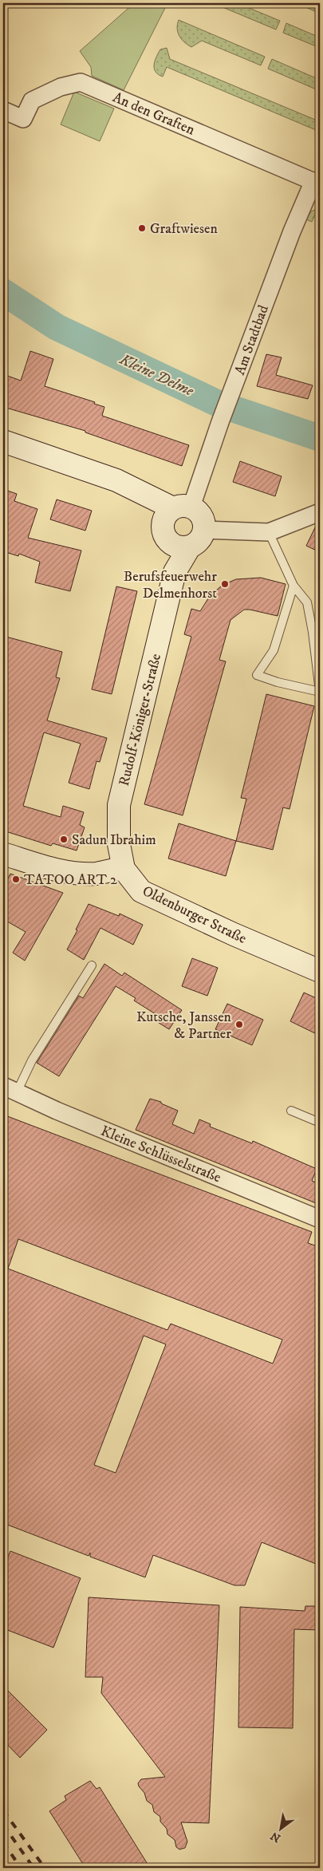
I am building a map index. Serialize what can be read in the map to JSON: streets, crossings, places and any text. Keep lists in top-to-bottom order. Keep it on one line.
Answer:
{"streets":{"main road":["Rudolf-Königer-Straße","Oldenburger Straße"],"street":["An den Graften","Am Stadtbad","Kleine Schlüsselstraße"]},"crossings":[["An den Graften","Am Stadtbad"],["Am Stadtbad","Rudolf-Königer-Straße"],["Rudolf-Königer-Straße","Oldenburger Straße"]],"water":["Kleine Delme"],"places":["Graftwiesen","Berufsfeuerwehr Delmenhorst","Sadun Ibrahim","TATOO ART 2","Kutsche, Janssen & Partner"],"north":"bottom left"}
